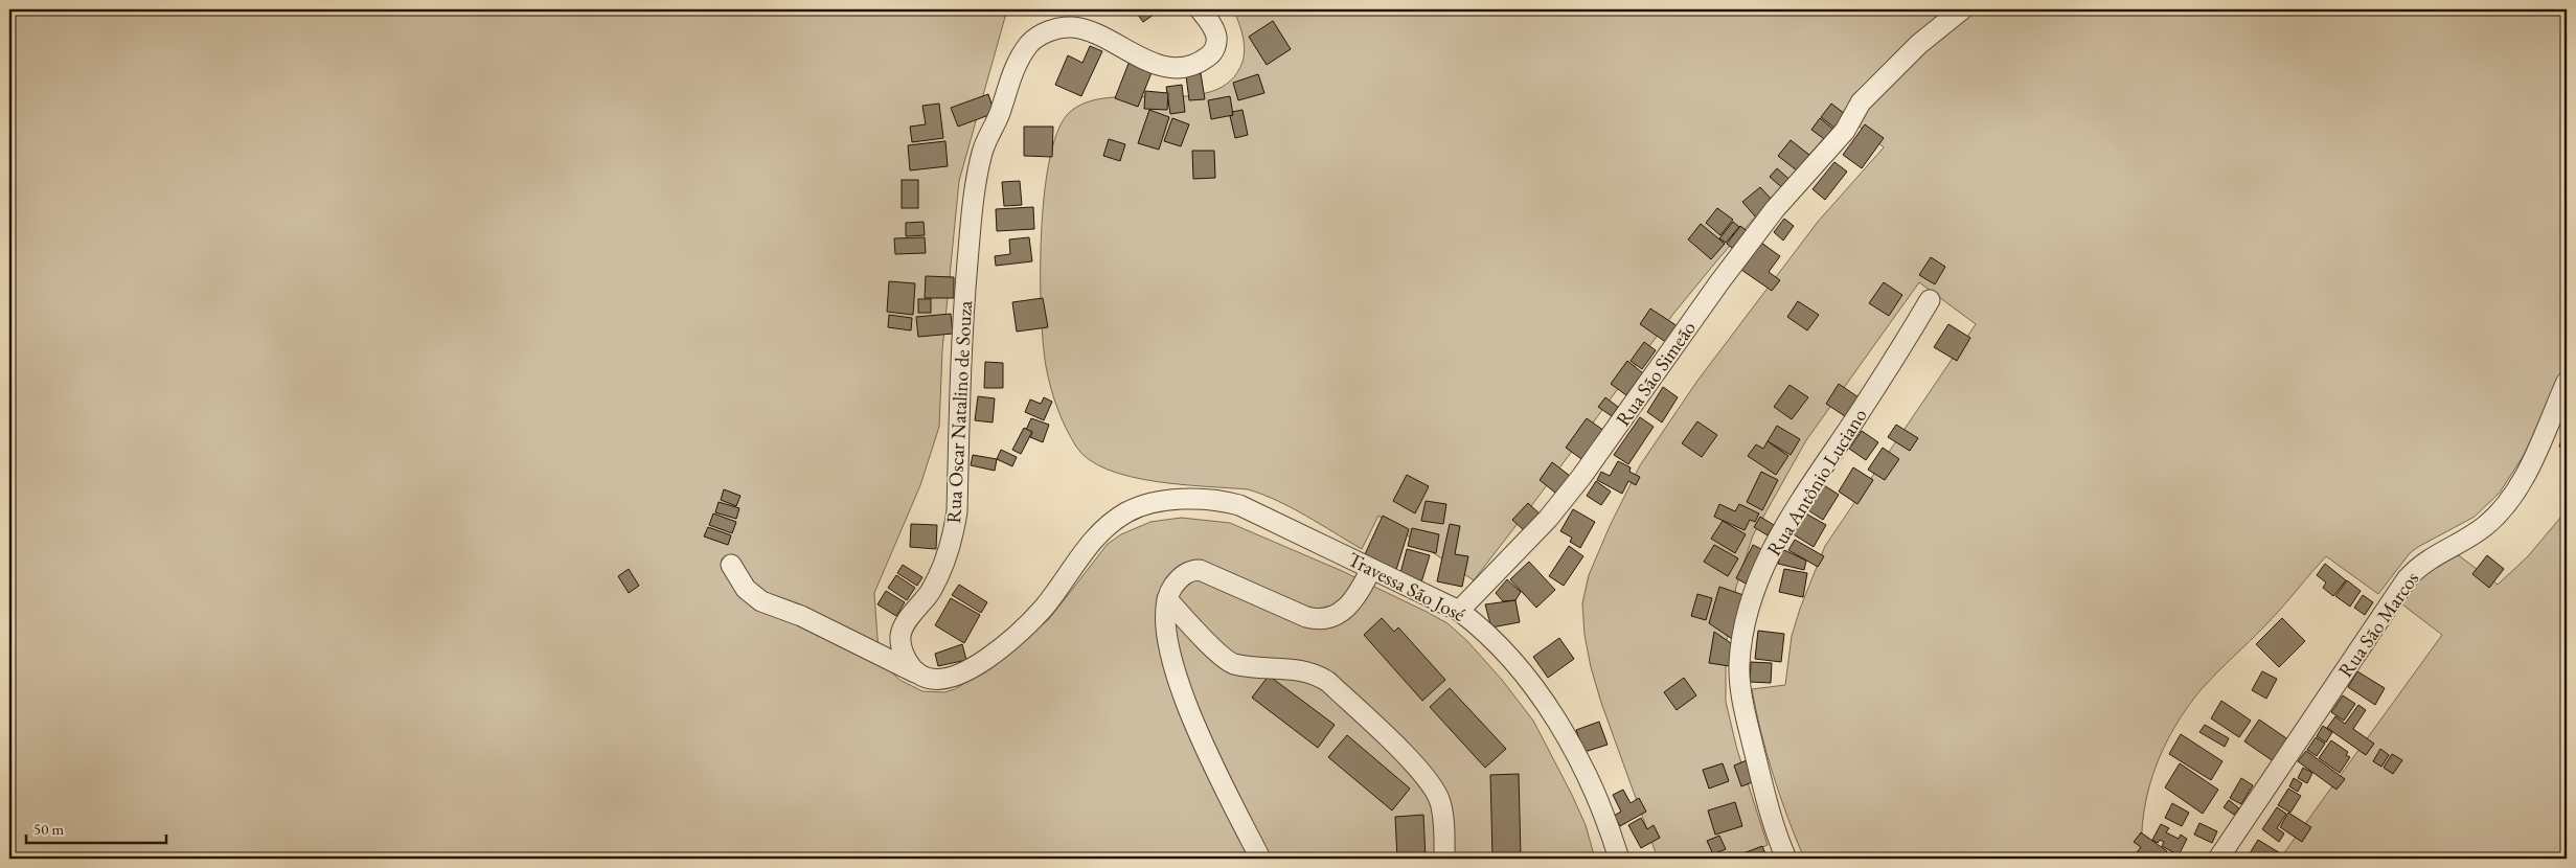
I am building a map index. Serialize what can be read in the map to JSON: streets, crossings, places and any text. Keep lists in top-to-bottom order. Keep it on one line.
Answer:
{"streets":{"street":["Rua São Simeão","Rua Oscar Natalino de Souza","Rua Antônio Luciano","Travessa São José","Rua São Marcos"]},"crossings":[["Rua São Simeão","Travessa São José"],["Rua Oscar Natalino de Souza","Travessa São José"]],"scale_bar":"50 m"}
